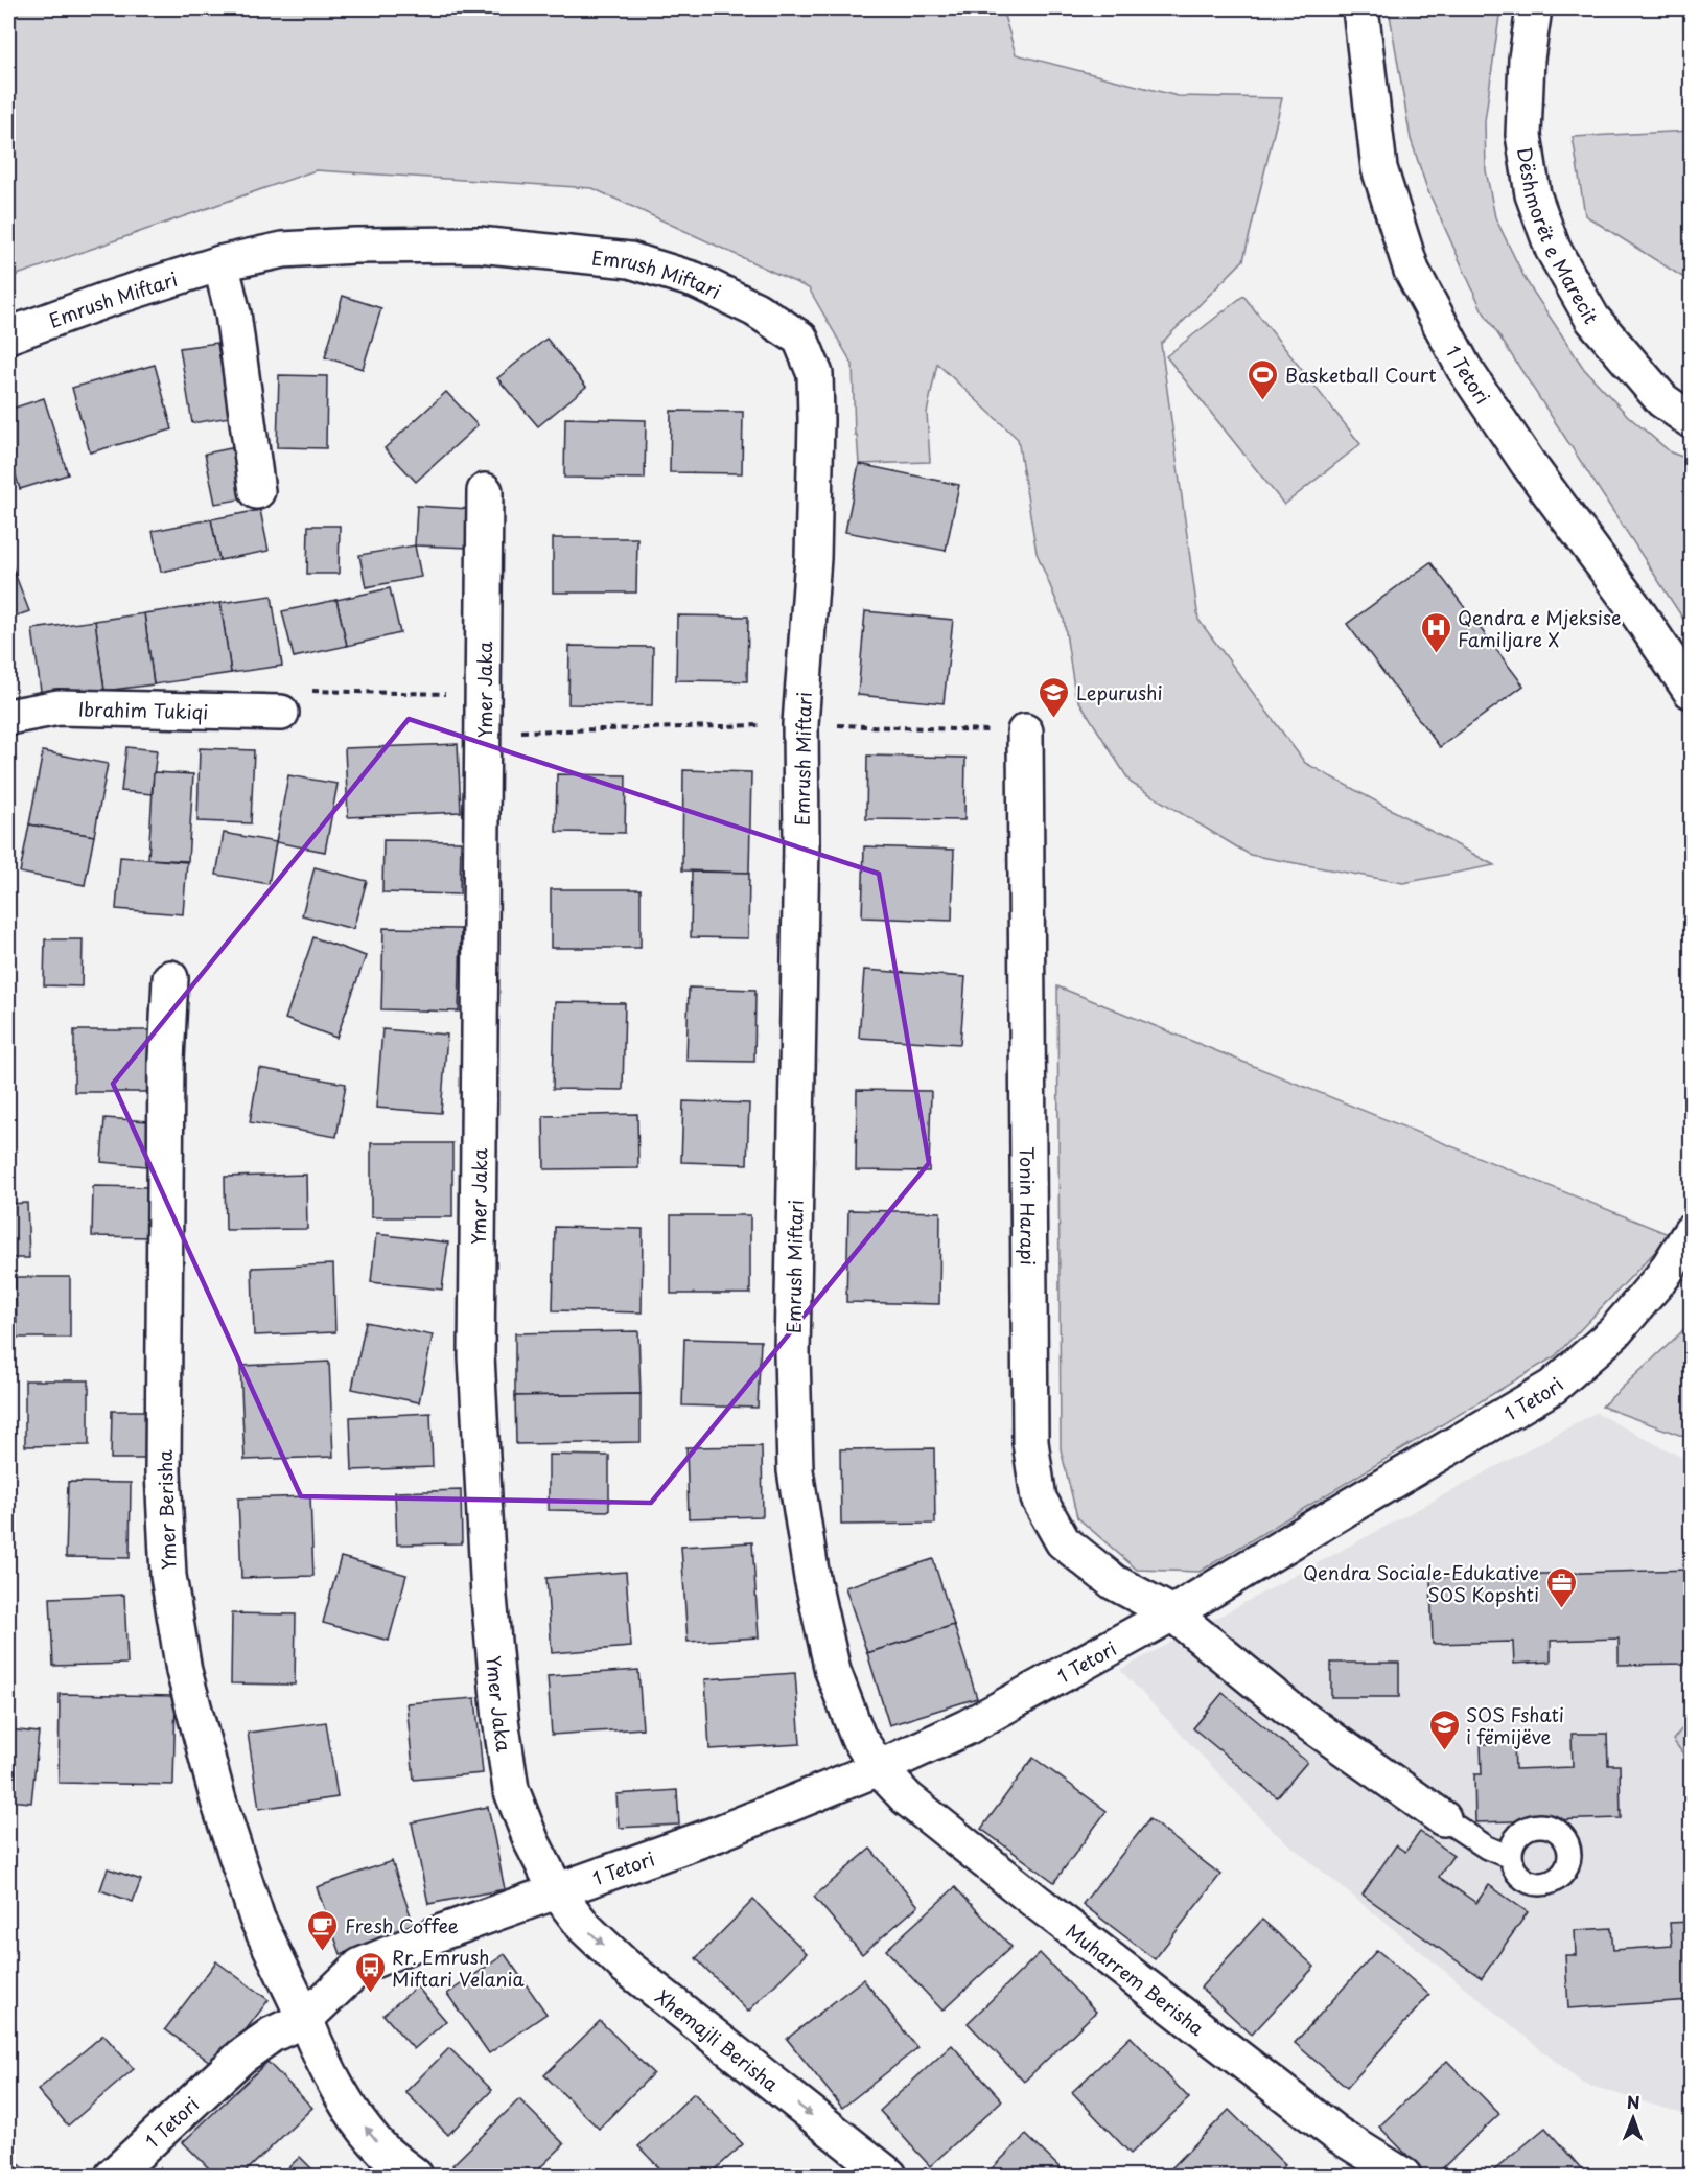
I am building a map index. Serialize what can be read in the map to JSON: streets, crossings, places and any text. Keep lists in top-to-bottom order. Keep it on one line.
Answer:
{"streets":{"street":["Dëshmorët e Marecit","Emrush Miftari","1 Tetori","Ymer Jaka","Ibrahim Tukiqi","Tonin Harapi","Ymer Berisha","Muharrem Berisha","Xhemajli Berisha"]},"crossings":[["Emrush Miftari","1 Tetori"],["Emrush Miftari","Muharrem Berisha"],["1 Tetori","Ymer Jaka"],["1 Tetori","Tonin Harapi"],["1 Tetori","Ymer Berisha"],["1 Tetori","Muharrem Berisha"],["1 Tetori","Xhemajli Berisha"],["Ymer Jaka","Xhemajli Berisha"]],"one_way":["Xhemajli Berisha"],"places":{"sports":["Basketball Court"],"hospital":["Qendra e Mjeksise Familjare X"],"school or university":["Lepurushi","SOS Fshati i fëmijëve"],"office":["Qendra Sociale-Edukative SOS Kopshti"],"cafe":["Fresh Coffee"],"bus stop":["Rr. Emrush Miftari Velania"]},"north":"top"}
